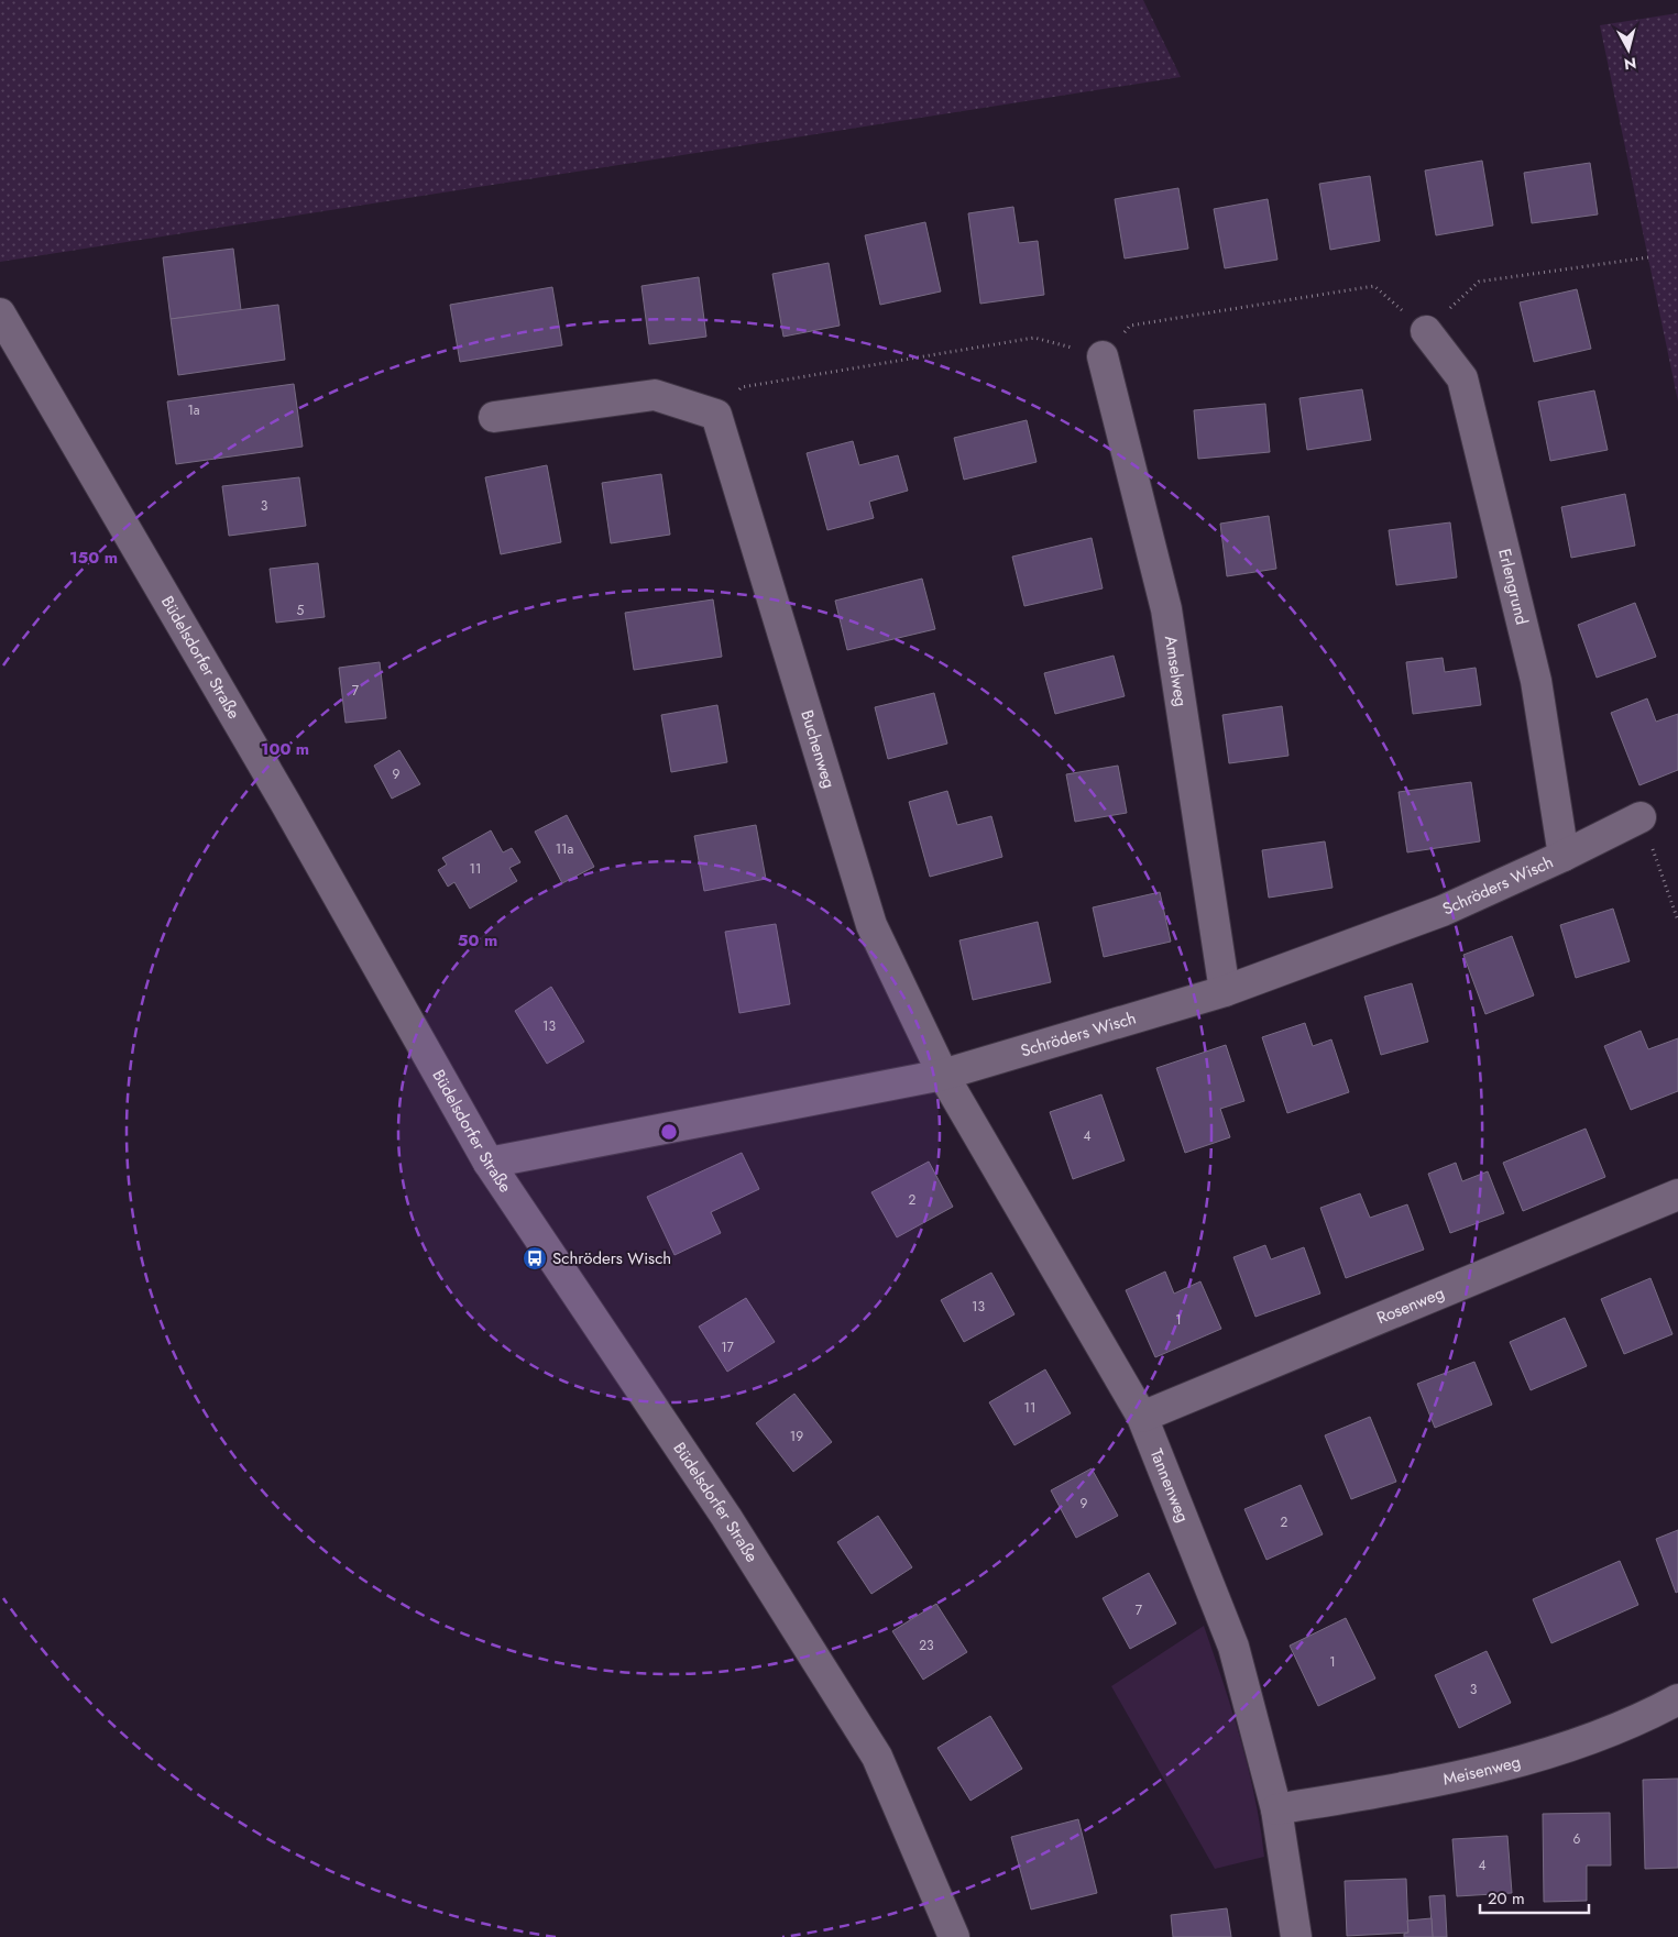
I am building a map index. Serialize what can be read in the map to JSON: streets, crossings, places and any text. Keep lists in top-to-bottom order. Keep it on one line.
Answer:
{"streets":{"street":["Erlengrund","Büdelsdorfer Straße","Amselweg","Buchenweg","Schröders Wisch","Rosenweg","Tannenweg","Meisenweg"]},"crossings":[["Erlengrund","Schröders Wisch"],["Büdelsdorfer Straße","Schröders Wisch"],["Amselweg","Schröders Wisch"],["Buchenweg","Schröders Wisch"],["Buchenweg","Tannenweg"],["Schröders Wisch","Tannenweg"],["Rosenweg","Tannenweg"],["Tannenweg","Meisenweg"]],"places":{"bus stop":["Schröders Wisch"]},"house_numbers":["1a","3","5","7","9","11a","11","13","4","2","13","1","17","11","19","9","2","7","23","1","3","6","4"],"scale_bar":"20 m","north":"bottom","rings":["150 m","100 m","50 m"]}
